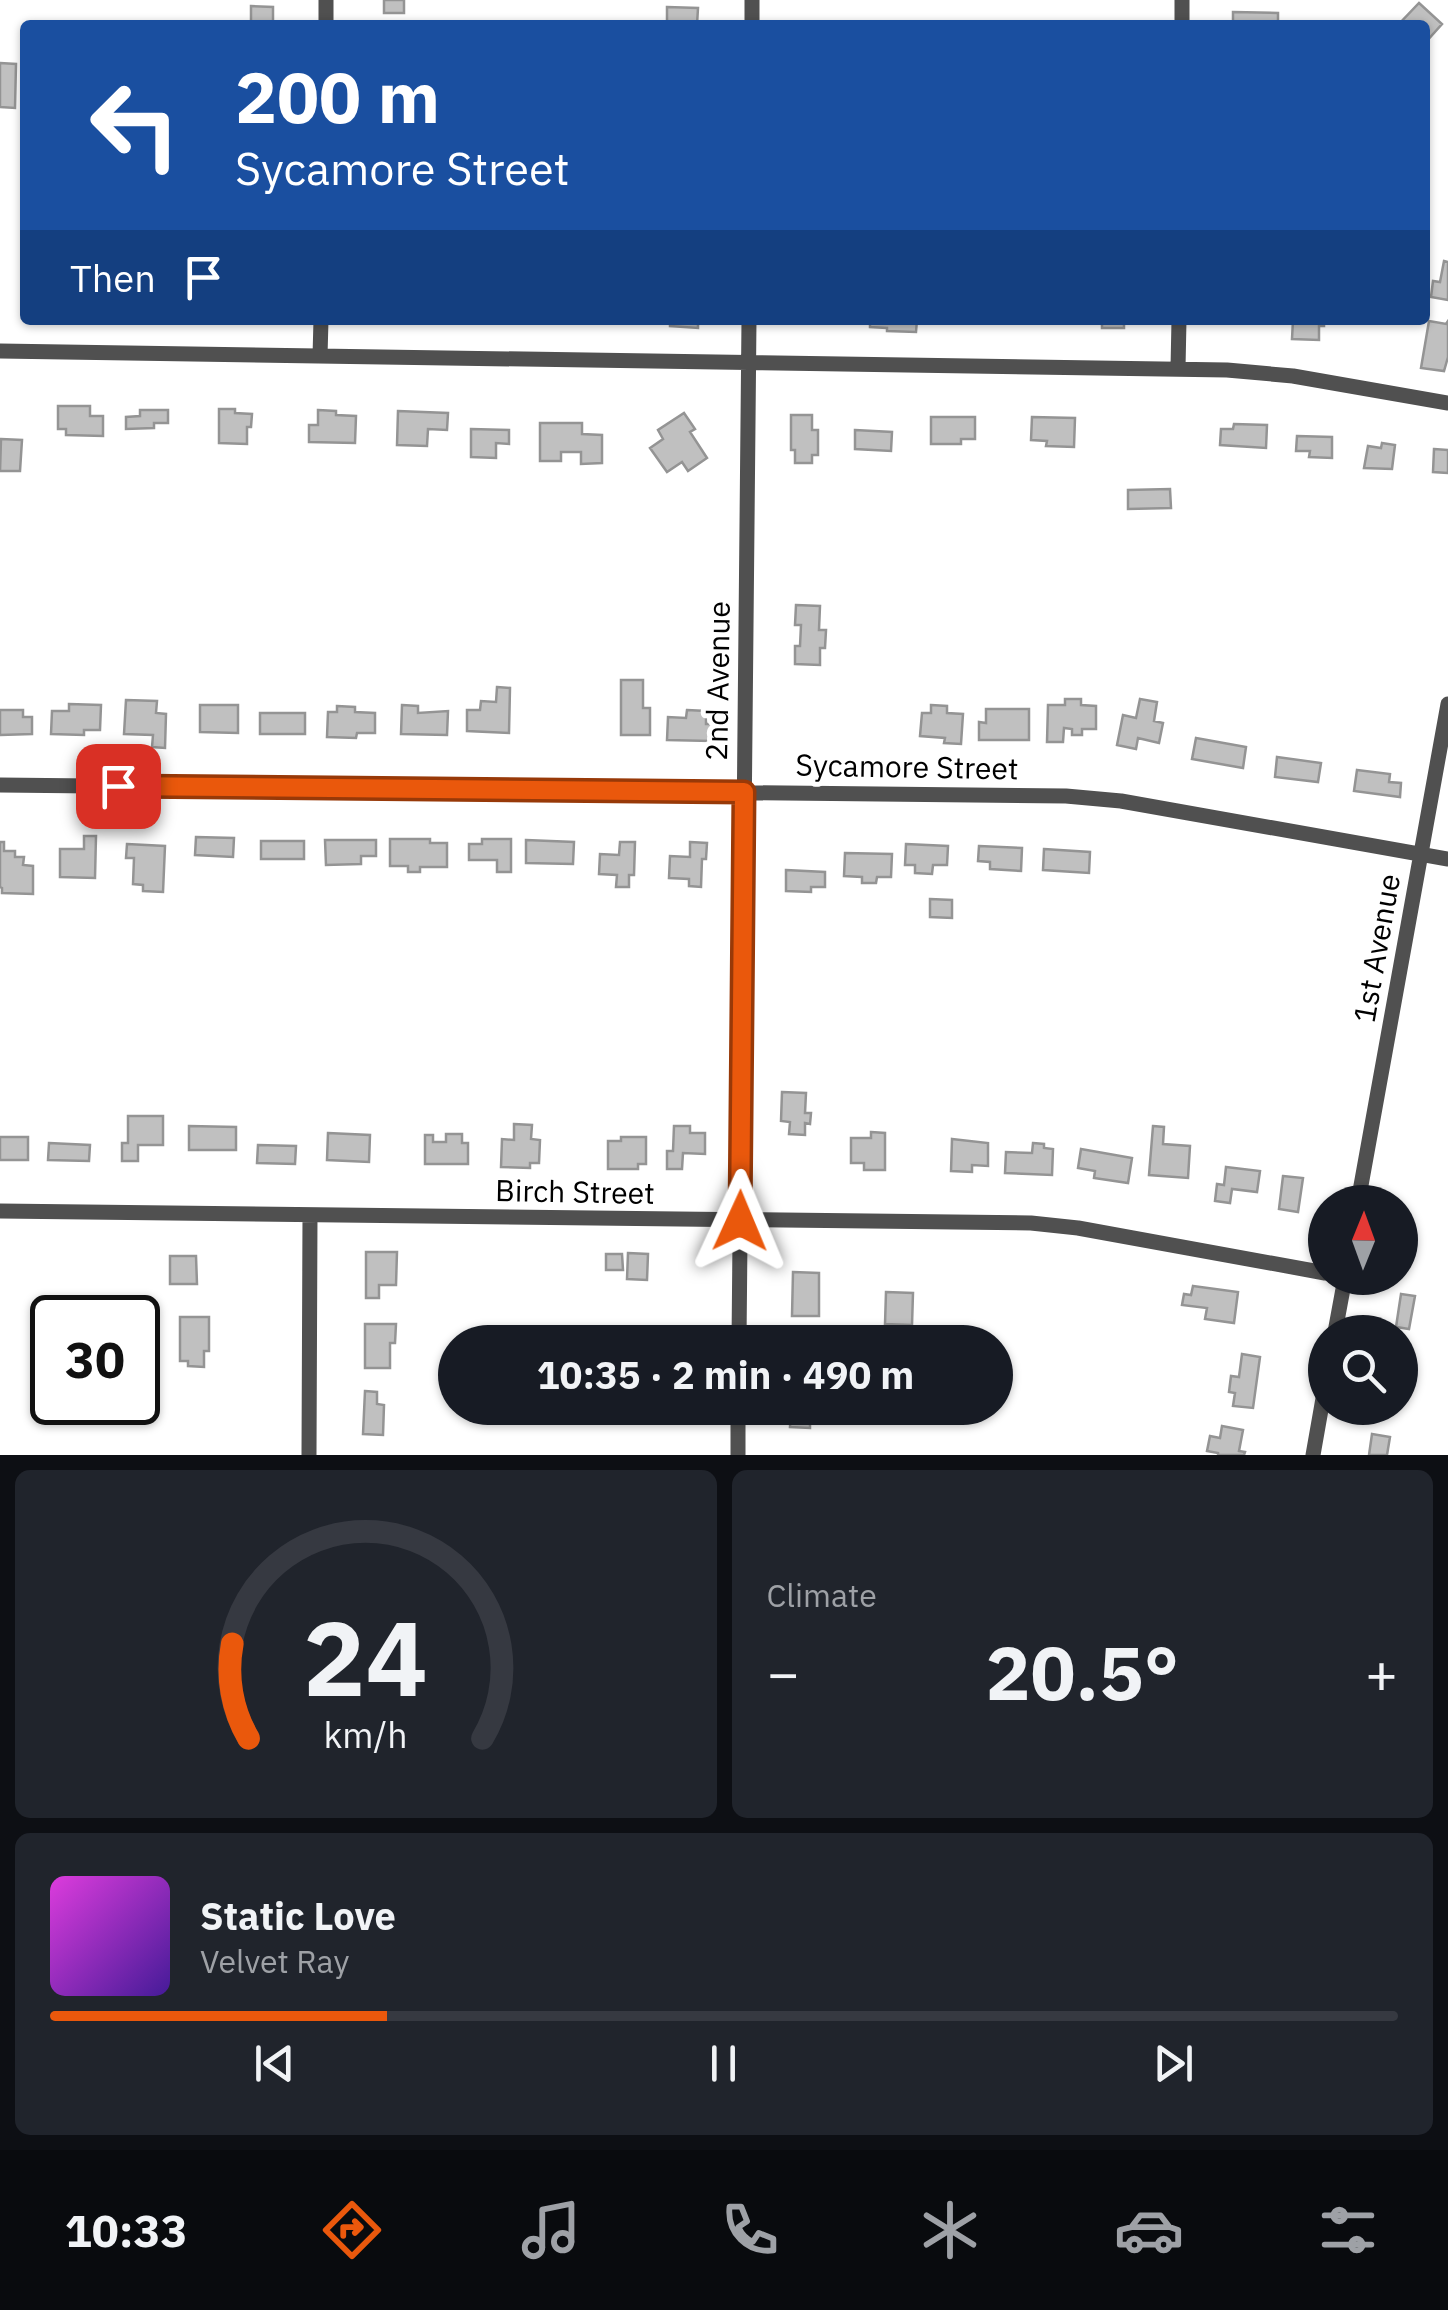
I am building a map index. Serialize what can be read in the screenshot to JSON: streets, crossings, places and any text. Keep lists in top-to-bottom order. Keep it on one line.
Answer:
{"streets":{"street":["2nd Avenue","Sycamore Street","1st Avenue","Birch Street"]},"crossings":[["2nd Avenue","Sycamore Street"],["2nd Avenue","Birch Street"],["Sycamore Street","1st Avenue"]],"north":"top","page":{"turn":["200 m","Sycamore Street"],"then":"Then","limit":"30","trip":"10:35 · 2 min · 490 m","tile":"Climate","heat":["−","20.5°","+"],"song":["Static Love","Velvet Ray"],"tabs":"10:33","gauge":["24","km/h"]}}
